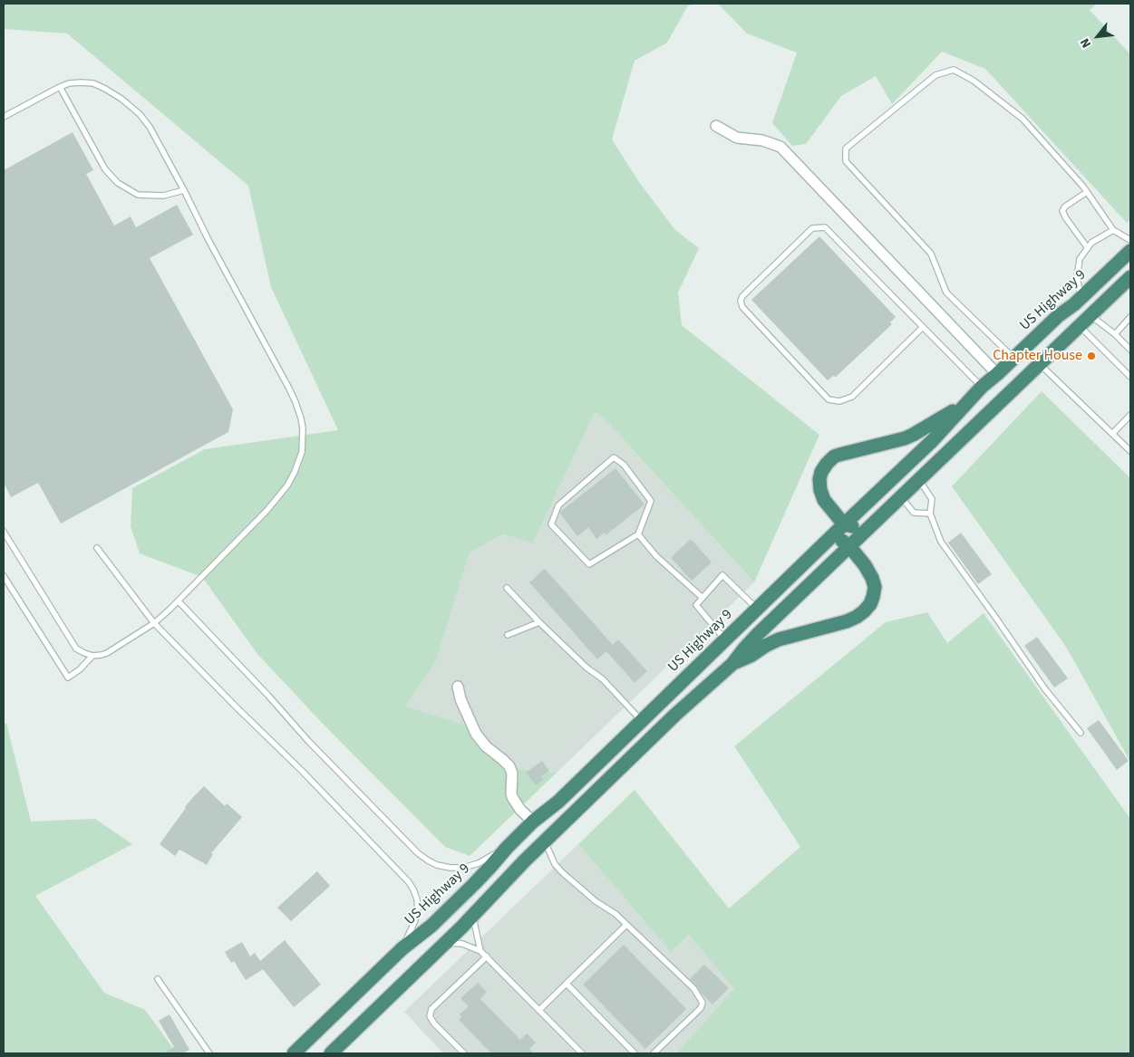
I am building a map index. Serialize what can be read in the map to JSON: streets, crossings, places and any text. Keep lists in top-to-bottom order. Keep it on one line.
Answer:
{"streets":{"highway":["US Highway 9"]},"places":["Chapter House"],"north":"bottom left"}
